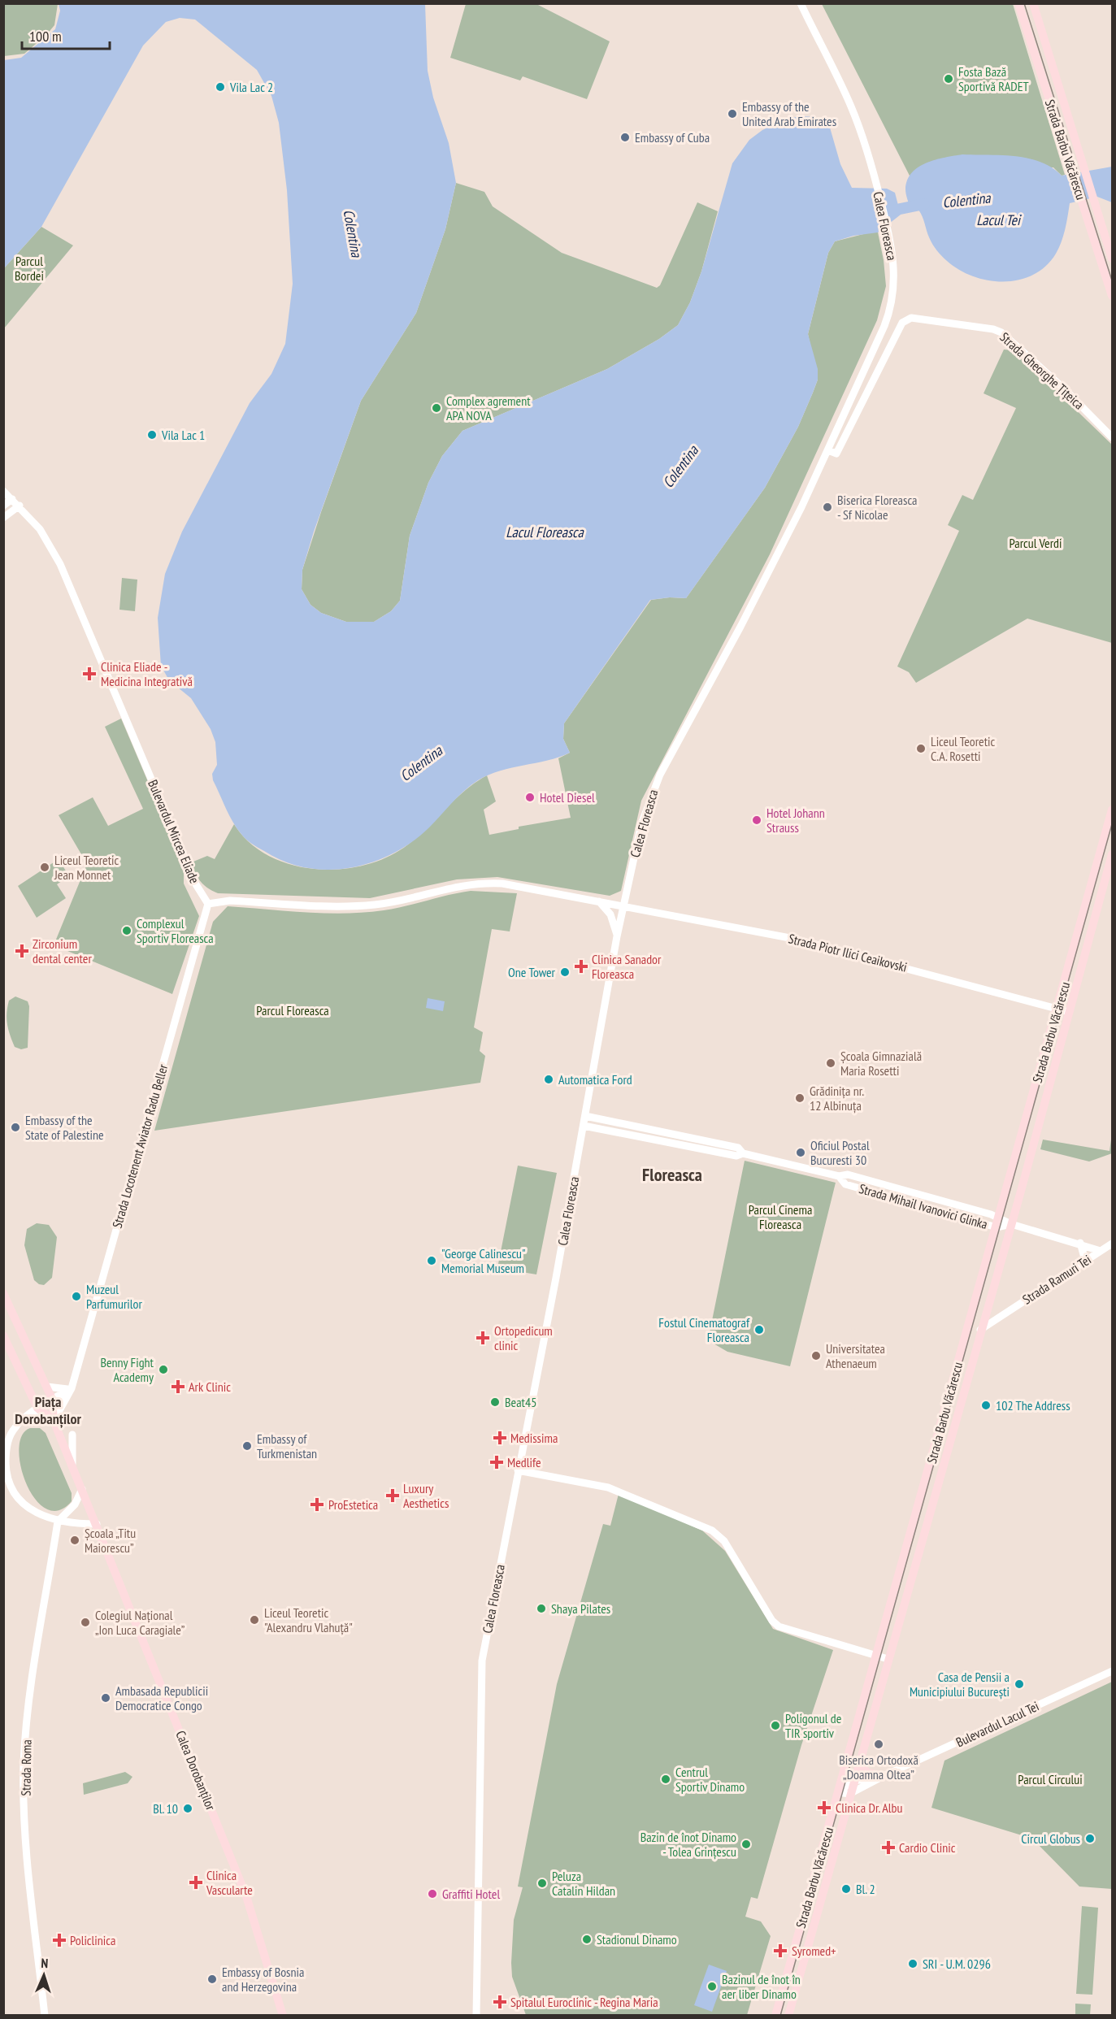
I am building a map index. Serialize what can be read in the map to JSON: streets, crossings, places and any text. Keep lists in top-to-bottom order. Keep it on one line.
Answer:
{"streets":{"main road":["Strada Barbu Văcărescu","Calea Dorobanților"],"street":["Calea Floreasca","Strada Gheorghe Țițeica","Bulevardul Mircea Eliade","Strada Piotr Ilici Ceaikovski","Strada Locotenent Aviator Radu Beller","Strada Mihail Ivanovici Glinka","Strada Ramuri Tei","Bulevardul Lacul Tei","Strada Roma"]},"crossings":[["Strada Barbu Văcărescu","Strada Piotr Ilici Ceaikovski"],["Strada Barbu Văcărescu","Strada Mihail Ivanovici Glinka"],["Strada Barbu Văcărescu","Strada Ramuri Tei"],["Strada Barbu Văcărescu","Bulevardul Lacul Tei"],["Calea Floreasca","Strada Gheorghe Țițeica"],["Calea Floreasca","Strada Piotr Ilici Ceaikovski"],["Calea Floreasca","Strada Mihail Ivanovici Glinka"],["Bulevardul Mircea Eliade","Strada Locotenent Aviator Radu Beller"],["Strada Locotenent Aviator Radu Beller","Strada Roma"],["Strada Locotenent Aviator Radu Beller","Calea Dorobanților"],["Strada Mihail Ivanovici Glinka","Strada Ramuri Tei"],["Strada Roma","Calea Dorobanților"]],"districts":["Floreasca","Piața Dorobanților"],"water":["Colentina","Lacul Tei","Lacul Floreasca"],"parks":["Parcul Bordei","Parcul Verdi","Parcul Floreasca","Parcul Cinema Floreasca","Parcul Circului"],"places":{"other":["Fosta Bază Sportivă RADET","Vila Lac 2","Embassy of the United Arab Emirates","Embassy of Cuba","Complex agrement APA NOVA","Vila Lac 1","Biserica Floreasca - Sf Nicolae","Liceul Teoretic C.A. Rosetti","Hotel Diesel","Hotel Johann Strauss","Liceul Teoretic Jean Monnet","Complexul Sportiv Floreasca","One Tower","Școala Gimnazială Maria Rosetti","Automatica Ford","Grădinița nr. 12 Albinuța","Embassy of the State of Palestine","Oficiul Postal Bucuresti 30","\"George Calinescu\" Memorial Museum","Muzeul Parfumurilor","Fostul Cinematograf Floreasca","Universitatea Athenaeum","Benny Fight Academy","Beat45","102 The Address","Embassy of Turkmenistan","Școala „Titu Maiorescu”","Shaya Pilates","Liceul Teoretic \"Alexandru Vlahuță\"","Colegiul Național „Ion Luca Caragiale”","Casa de Pensii a Municipiului București","Ambasada Republicii Democratice Congo","Poligonul de TIR sportiv","Biserica Ortodoxă „Doamna Oltea”","Centrul Sportiv Dinamo","Bl. 10","Circul Globus","Bazin de înot Dinamo - Tolea Grințescu","Peluza Catalin Hildan","Bl. 2","Graffiti Hotel","Stadionul Dinamo","SRI - U.M. 0296","Embassy of Bosnia and Herzegovina","Bazinul de înot în aer liber Dinamo"],"health":["Clinica Eliade - Medicina Integrativă","Zirconium dental center","Clinica Sanador Floreasca","Ortopedicum clinic","Ark Clinic","Medissima","Medlife","Luxury Aesthetics","ProEstetica","Clinica Dr. Albu","Cardio Clinic","Clinica Vascularte","Policlinica","Syromed+","Spitalul Euroclinic - Regina Maria"]},"scale_bar":"100 m","north":"top"}
